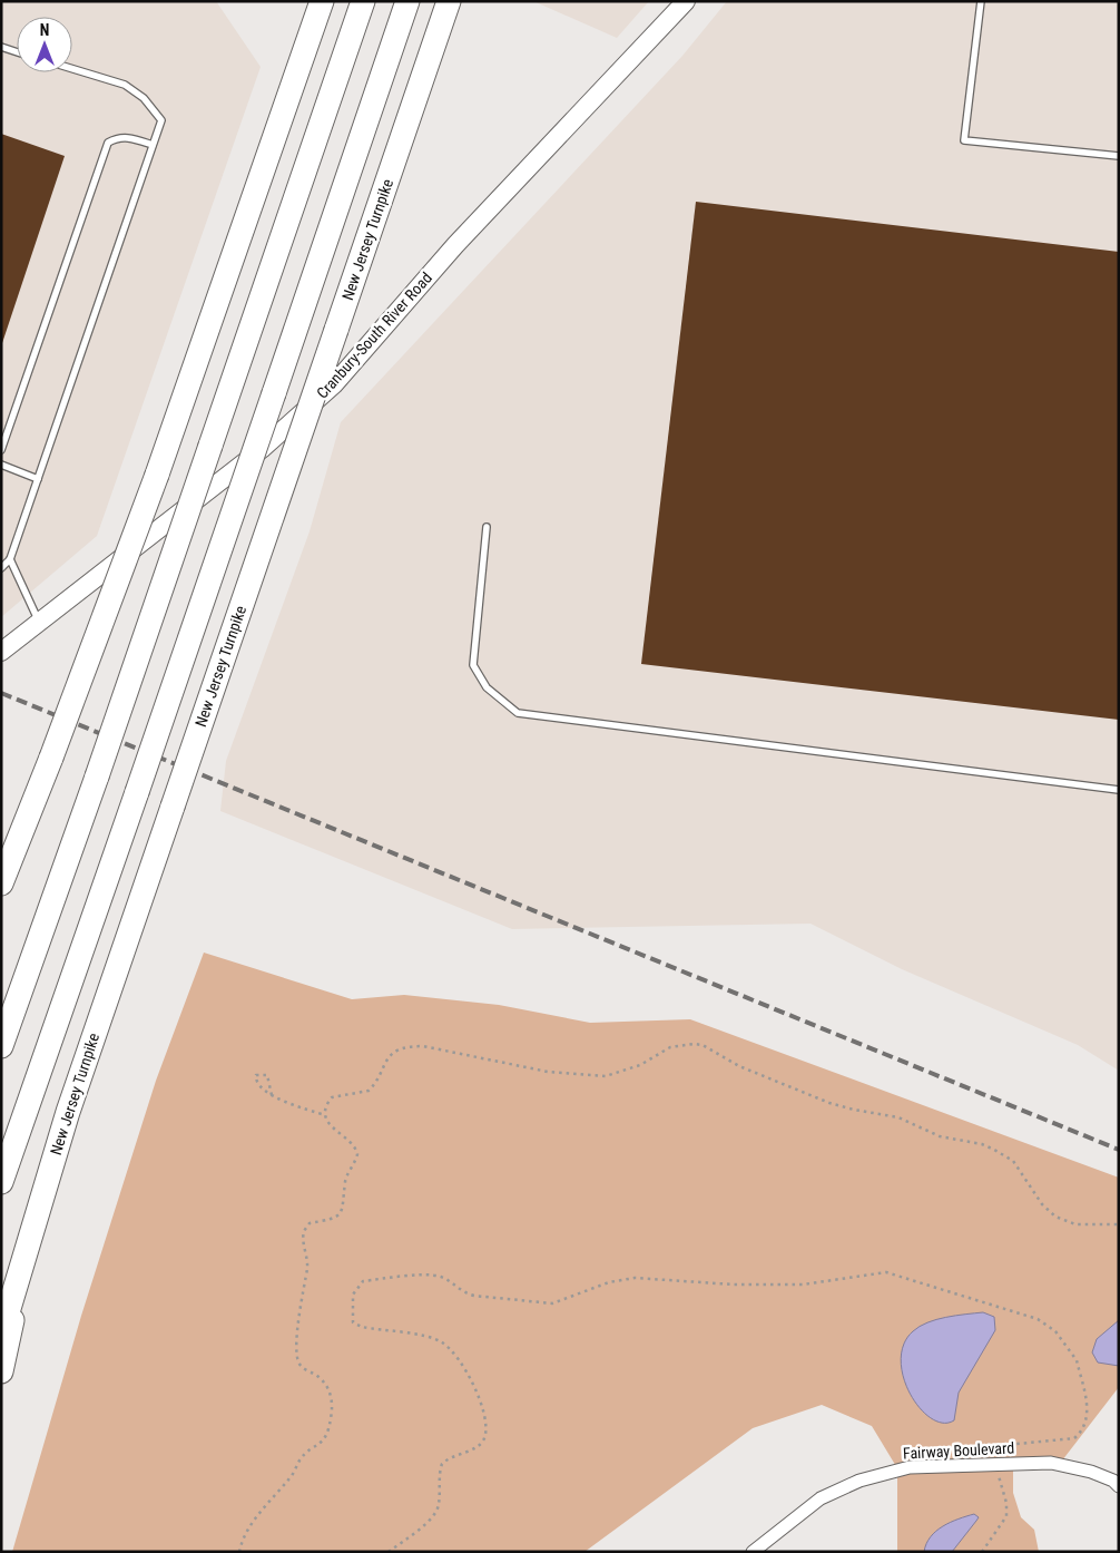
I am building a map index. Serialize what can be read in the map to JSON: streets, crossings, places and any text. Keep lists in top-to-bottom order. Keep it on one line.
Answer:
{"streets":{"highway":["New Jersey Turnpike"],"main road":["Cranbury-South River Road"],"street":["Fairway Boulevard"]},"north":"top"}
